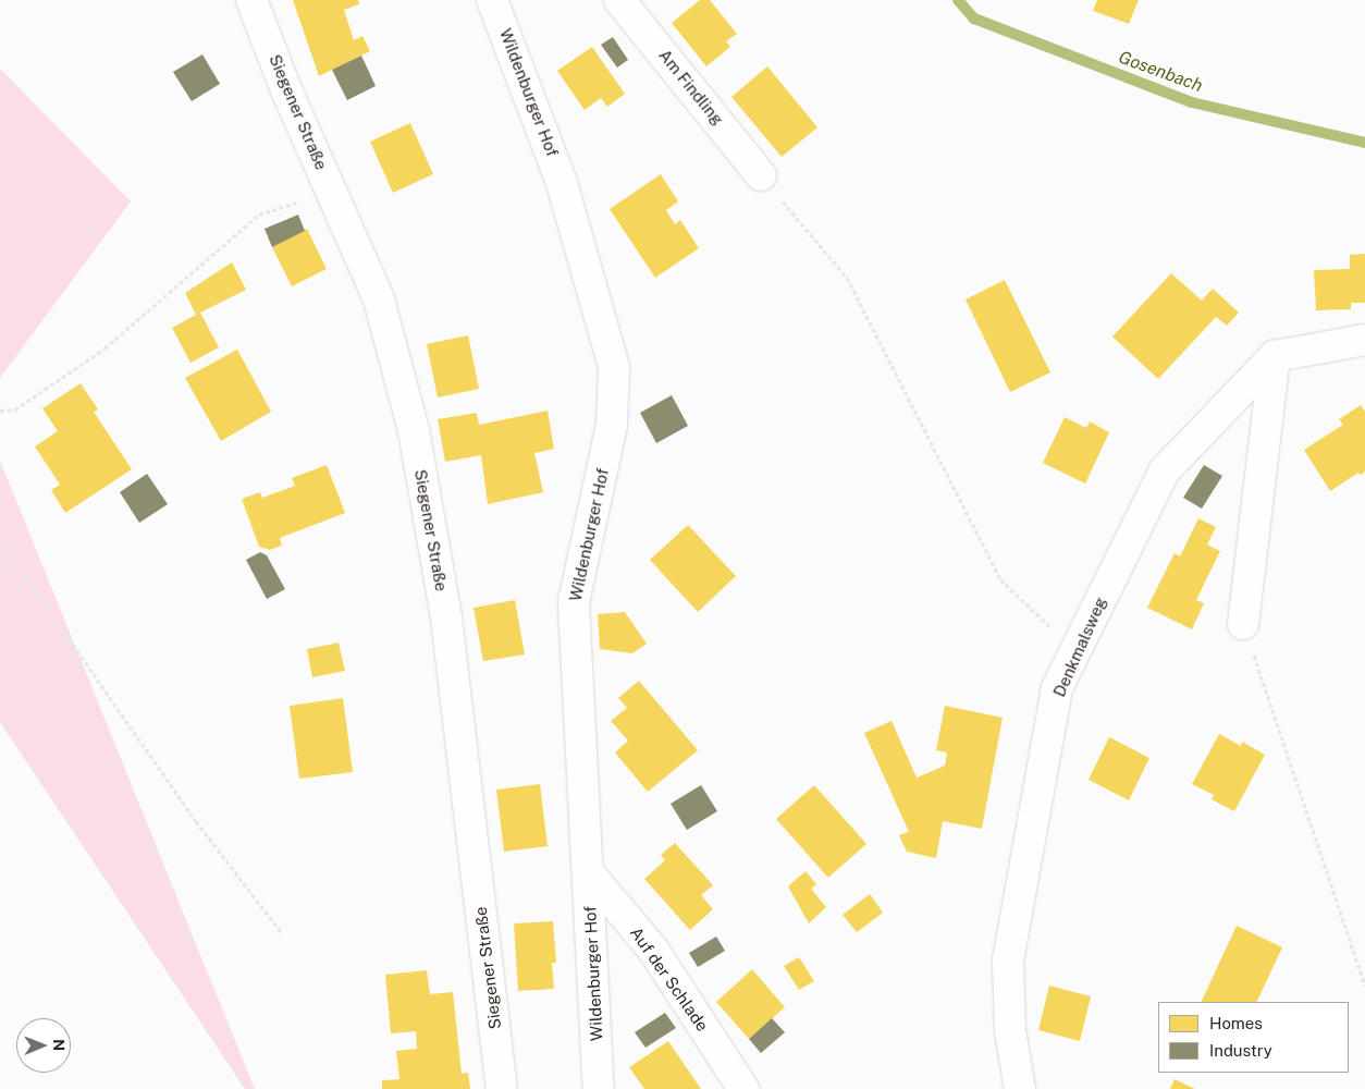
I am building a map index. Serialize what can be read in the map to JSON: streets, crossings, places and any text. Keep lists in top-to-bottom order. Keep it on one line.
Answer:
{"streets":{"street":["Am Findling","Wildenburger Hof","Siegener Straße","Denkmalsweg","Auf der Schlade"]},"crossings":[["Wildenburger Hof","Auf der Schlade"]],"water":["Gosenbach"],"legend":["Homes","Industry"],"north":"right"}
